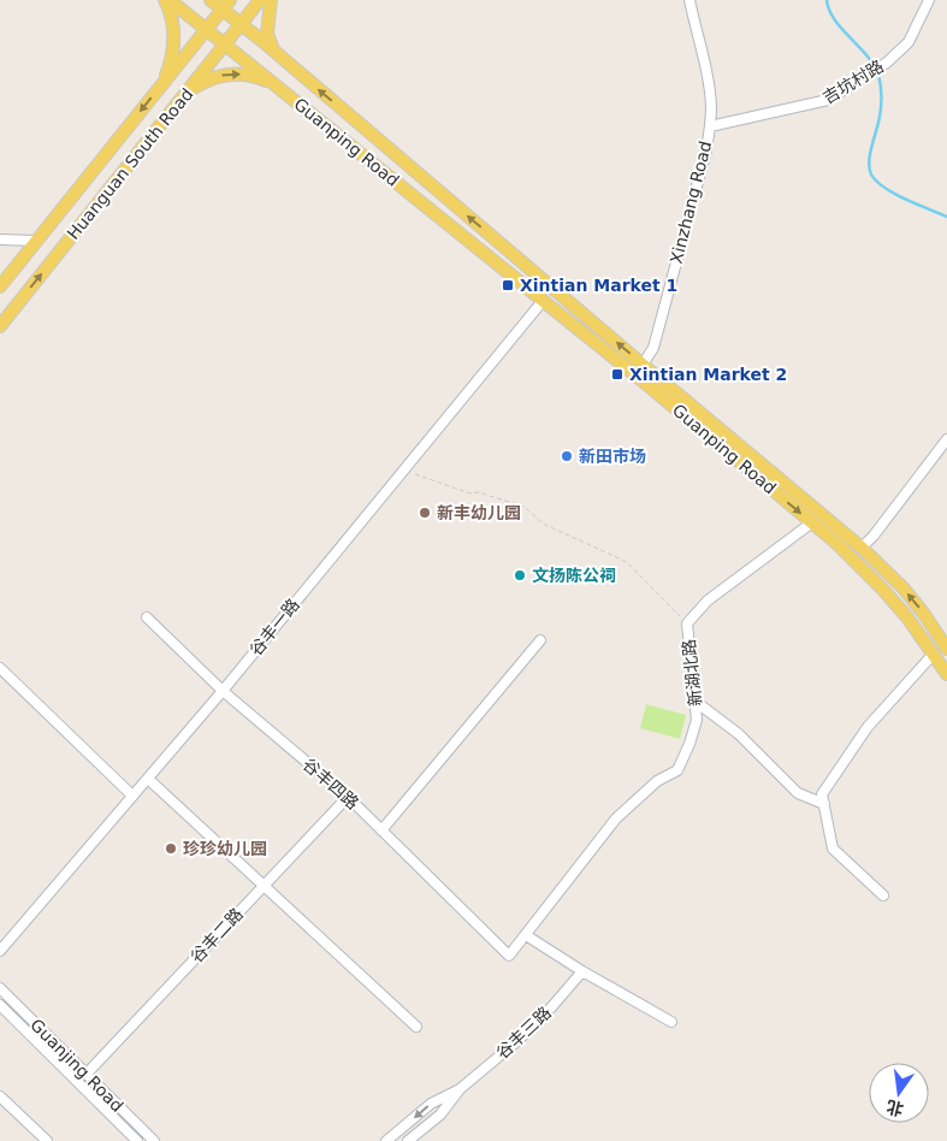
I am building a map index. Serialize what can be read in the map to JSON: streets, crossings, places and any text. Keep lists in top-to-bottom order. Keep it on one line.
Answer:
{"streets":{"main road":["Guanping Road","Huanguan South Road"],"street":["吉坑村路","Xinzhang Road","谷丰一路","新湖北路","谷丰四路","谷丰二路","谷丰三路","Guanjing Road"]},"crossings":[["吉坑村路","Xinzhang Road"],["Guanping Road","Huanguan South Road"],["Guanping Road","Xinzhang Road"],["Guanping Road","谷丰一路"],["Guanping Road","新湖北路"],["谷丰一路","谷丰四路"],["新湖北路","谷丰四路"],["谷丰四路","谷丰二路"],["谷丰二路","Guanjing Road"]],"places":{"transit":["Xintian Market 1","Xintian Market 2"],"other":["新田市场","新丰幼儿园","文扬陈公祠","珍珍幼儿园"]},"north":"bottom"}
